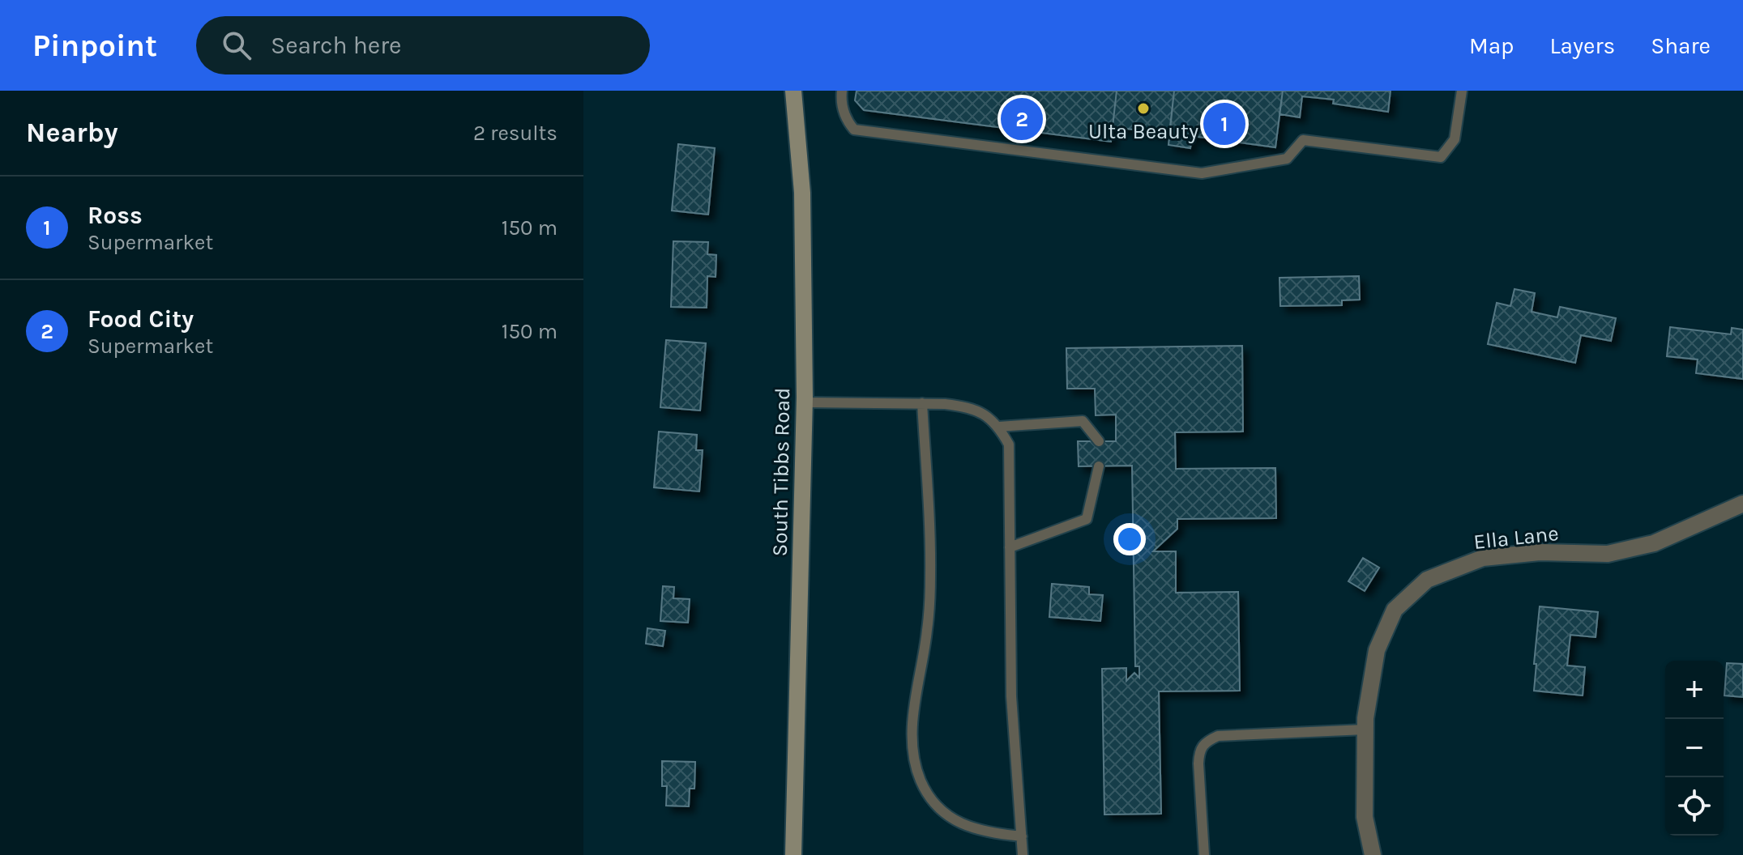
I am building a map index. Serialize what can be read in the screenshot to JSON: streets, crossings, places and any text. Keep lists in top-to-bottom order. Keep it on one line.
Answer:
{"streets":{"street":["South Tibbs Road","Ella Lane"]},"places":["Ulta Beauty"],"page":{"header":"Pinpoint","search":"Search here","nav":["Map","Layers","Share"],"heading":["Nearby","2 results"],"pins":["2","1"],"list":[{"mark":"1","name":"Ross","note":"Supermarket","value":"150 m"},{"mark":"2","name":"Food City","note":"Supermarket","value":"150 m"}],"map_buttons":["+","−"]}}
